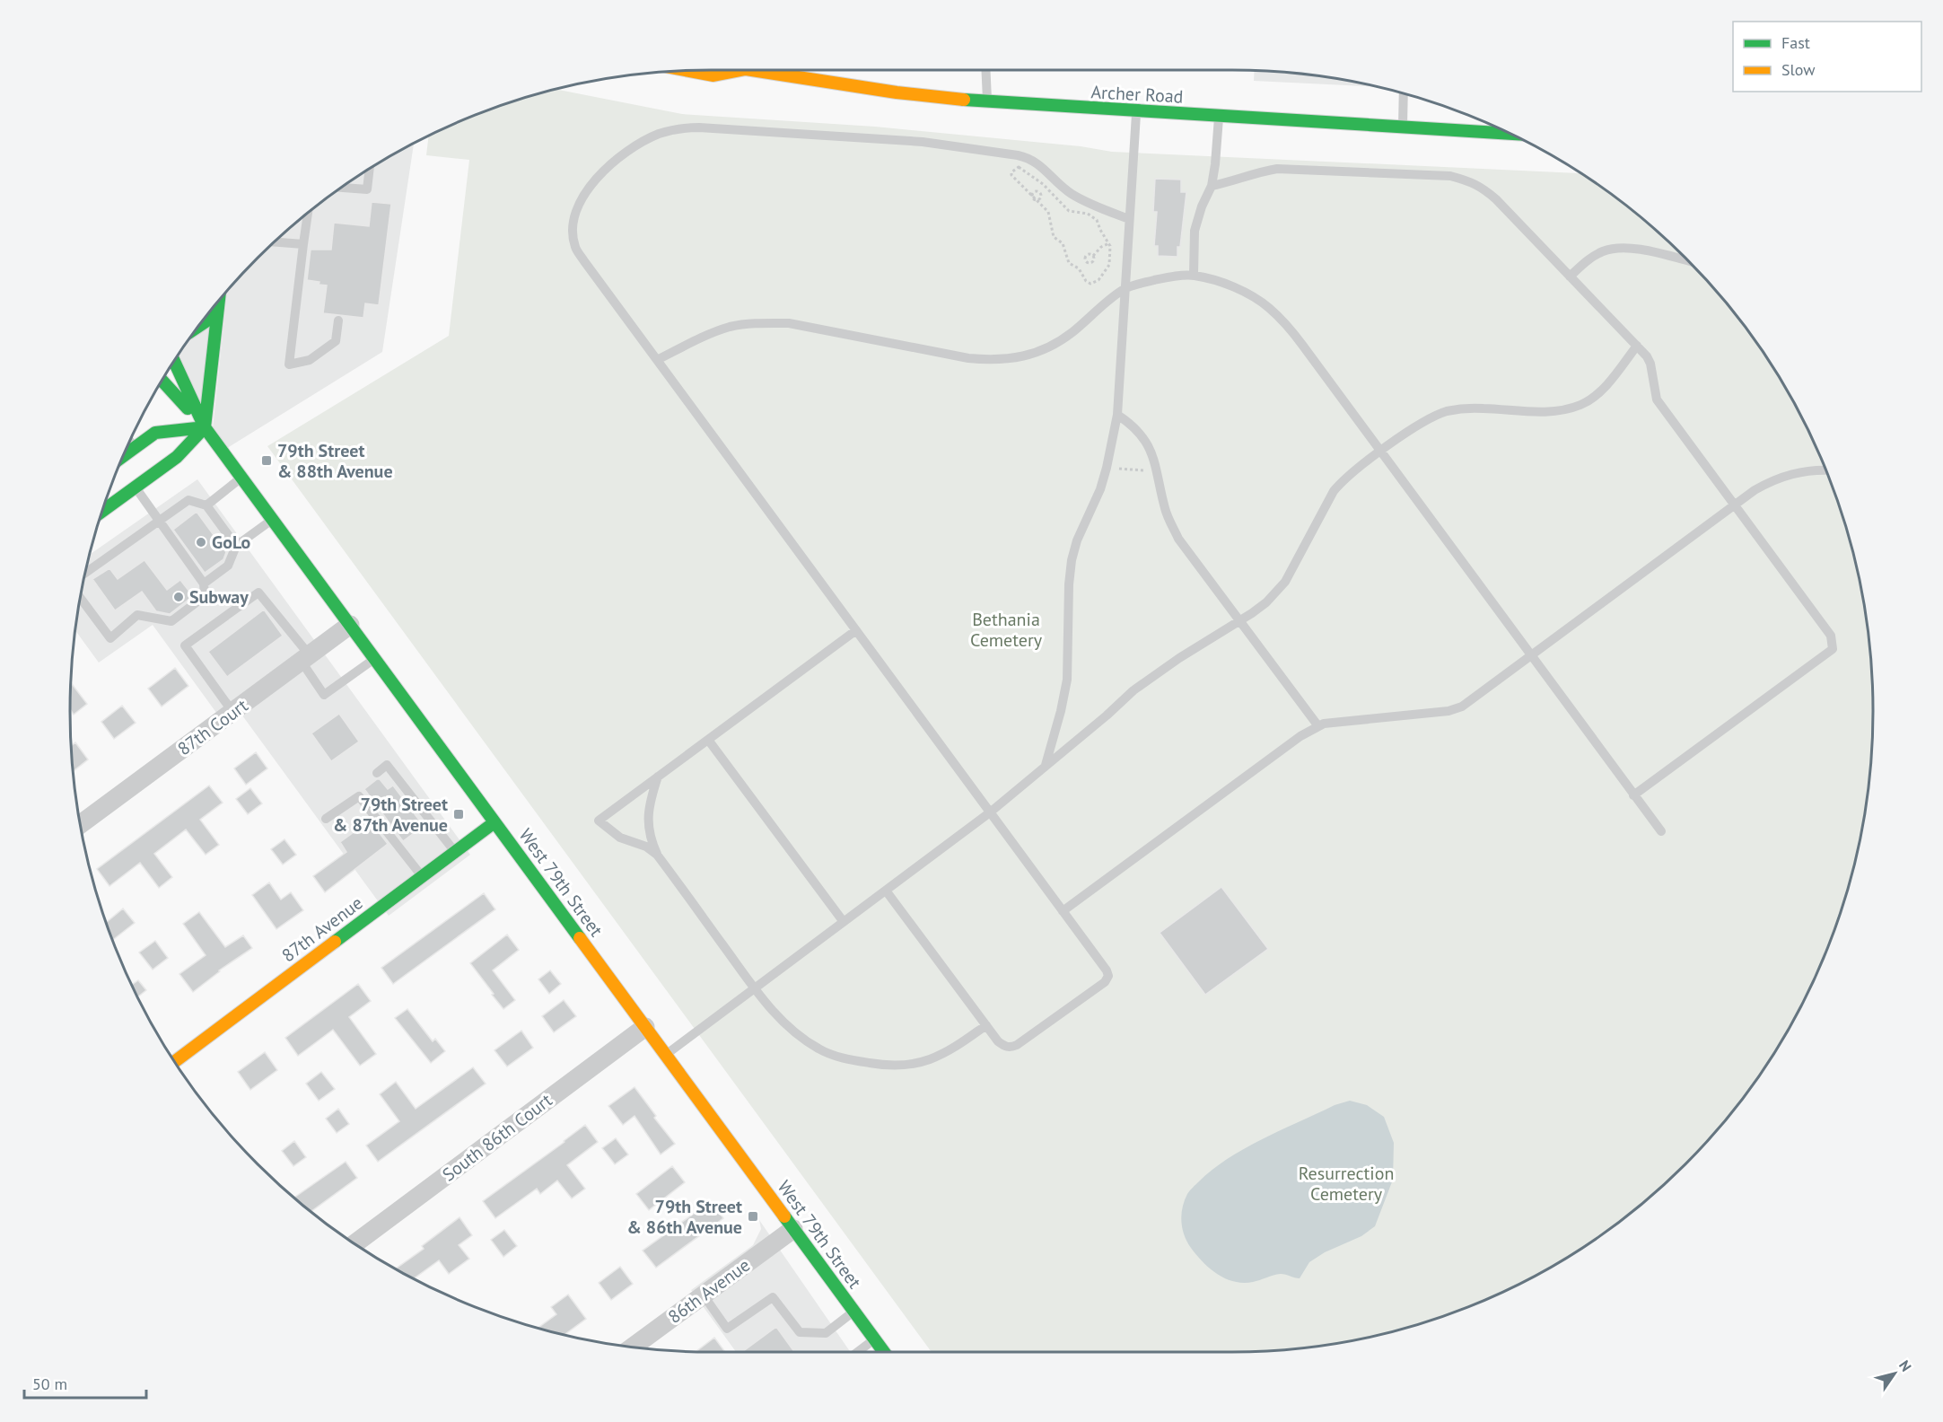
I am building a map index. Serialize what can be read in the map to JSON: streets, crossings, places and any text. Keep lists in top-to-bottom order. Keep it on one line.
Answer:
{"streets":{"main road":["Archer Road","West 79th Street","87th Avenue"],"street":["87th Court","South 86th Court","86th Avenue"]},"crossings":[["87th Court","West 79th Street"],["West 79th Street","87th Avenue"],["West 79th Street","South 86th Court"],["West 79th Street","86th Avenue"]],"parks":["Bethania Cemetery","Resurrection Cemetery"],"places":{"transit":["79th Street & 88th Avenue","79th Street & 87th Avenue","79th Street & 86th Avenue"],"other":["GoLo","Subway"]},"legend":["Fast","Slow"],"scale_bar":"50 m","north":"top right"}
